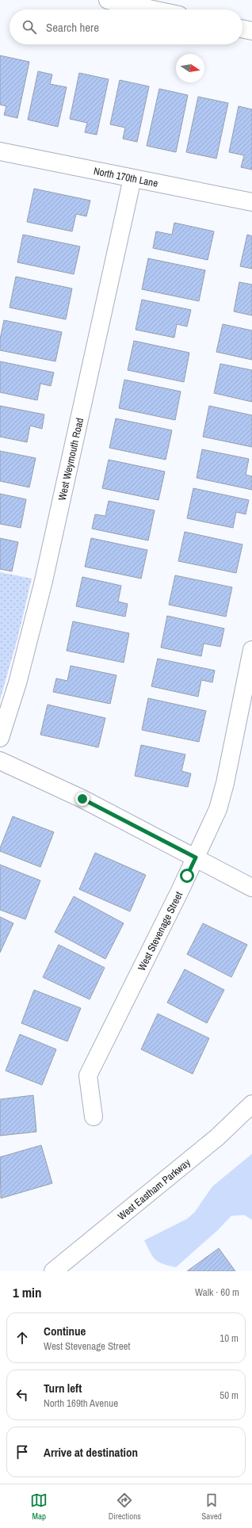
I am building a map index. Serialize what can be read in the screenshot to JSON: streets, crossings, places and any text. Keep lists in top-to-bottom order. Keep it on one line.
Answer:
{"streets":{"street":["North 170th Lane","West Weymouth Road","West Stevenage Street","West Eastham Parkway"]},"crossings":[["North 170th Lane","West Weymouth Road"]],"north":"right","page":{"search":"Search here","heading":["1 min","Walk · 60 m"],"list":[["Continue","West Stevenage Street","10 m"],["Turn left","North 169th Avenue","50 m"],"Arrive at destination"],"nav":["Map","Directions","Saved"]}}
